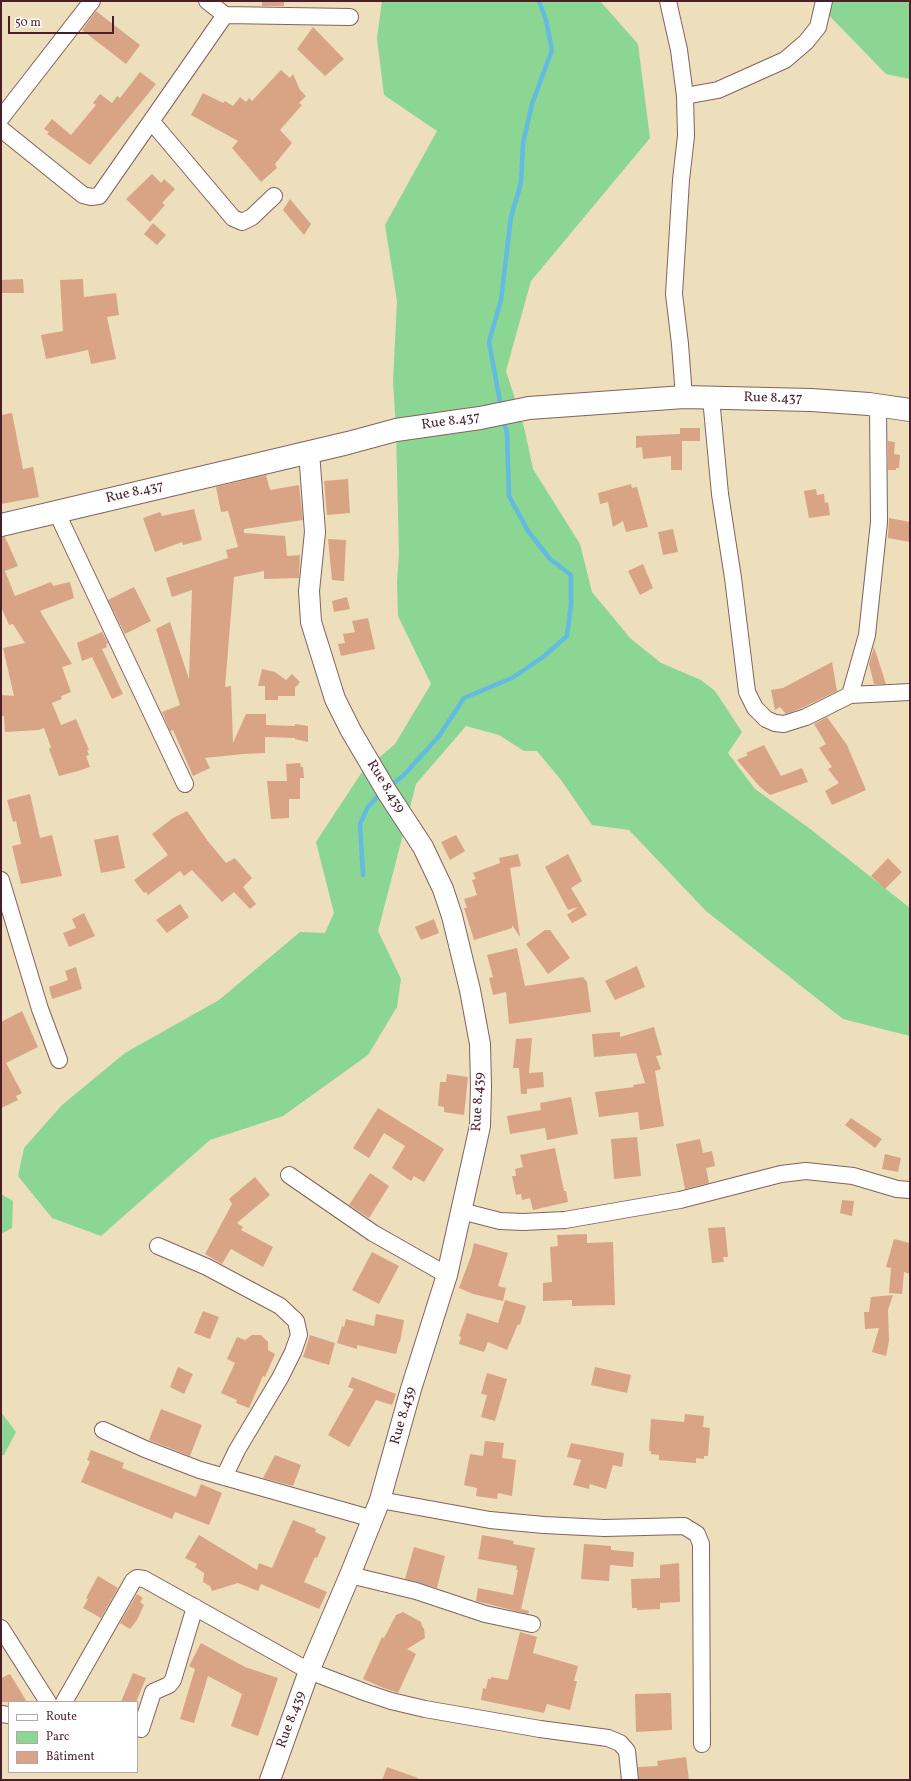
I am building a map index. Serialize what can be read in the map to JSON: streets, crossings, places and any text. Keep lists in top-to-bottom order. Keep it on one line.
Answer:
{"streets":{"main road":["Rue 8.437"],"street":["Rue 8.439"]},"crossings":[["Rue 8.437","Rue 8.439"]],"legend":["Route","Parc","Bâtiment"],"scale_bar":"50 m"}
